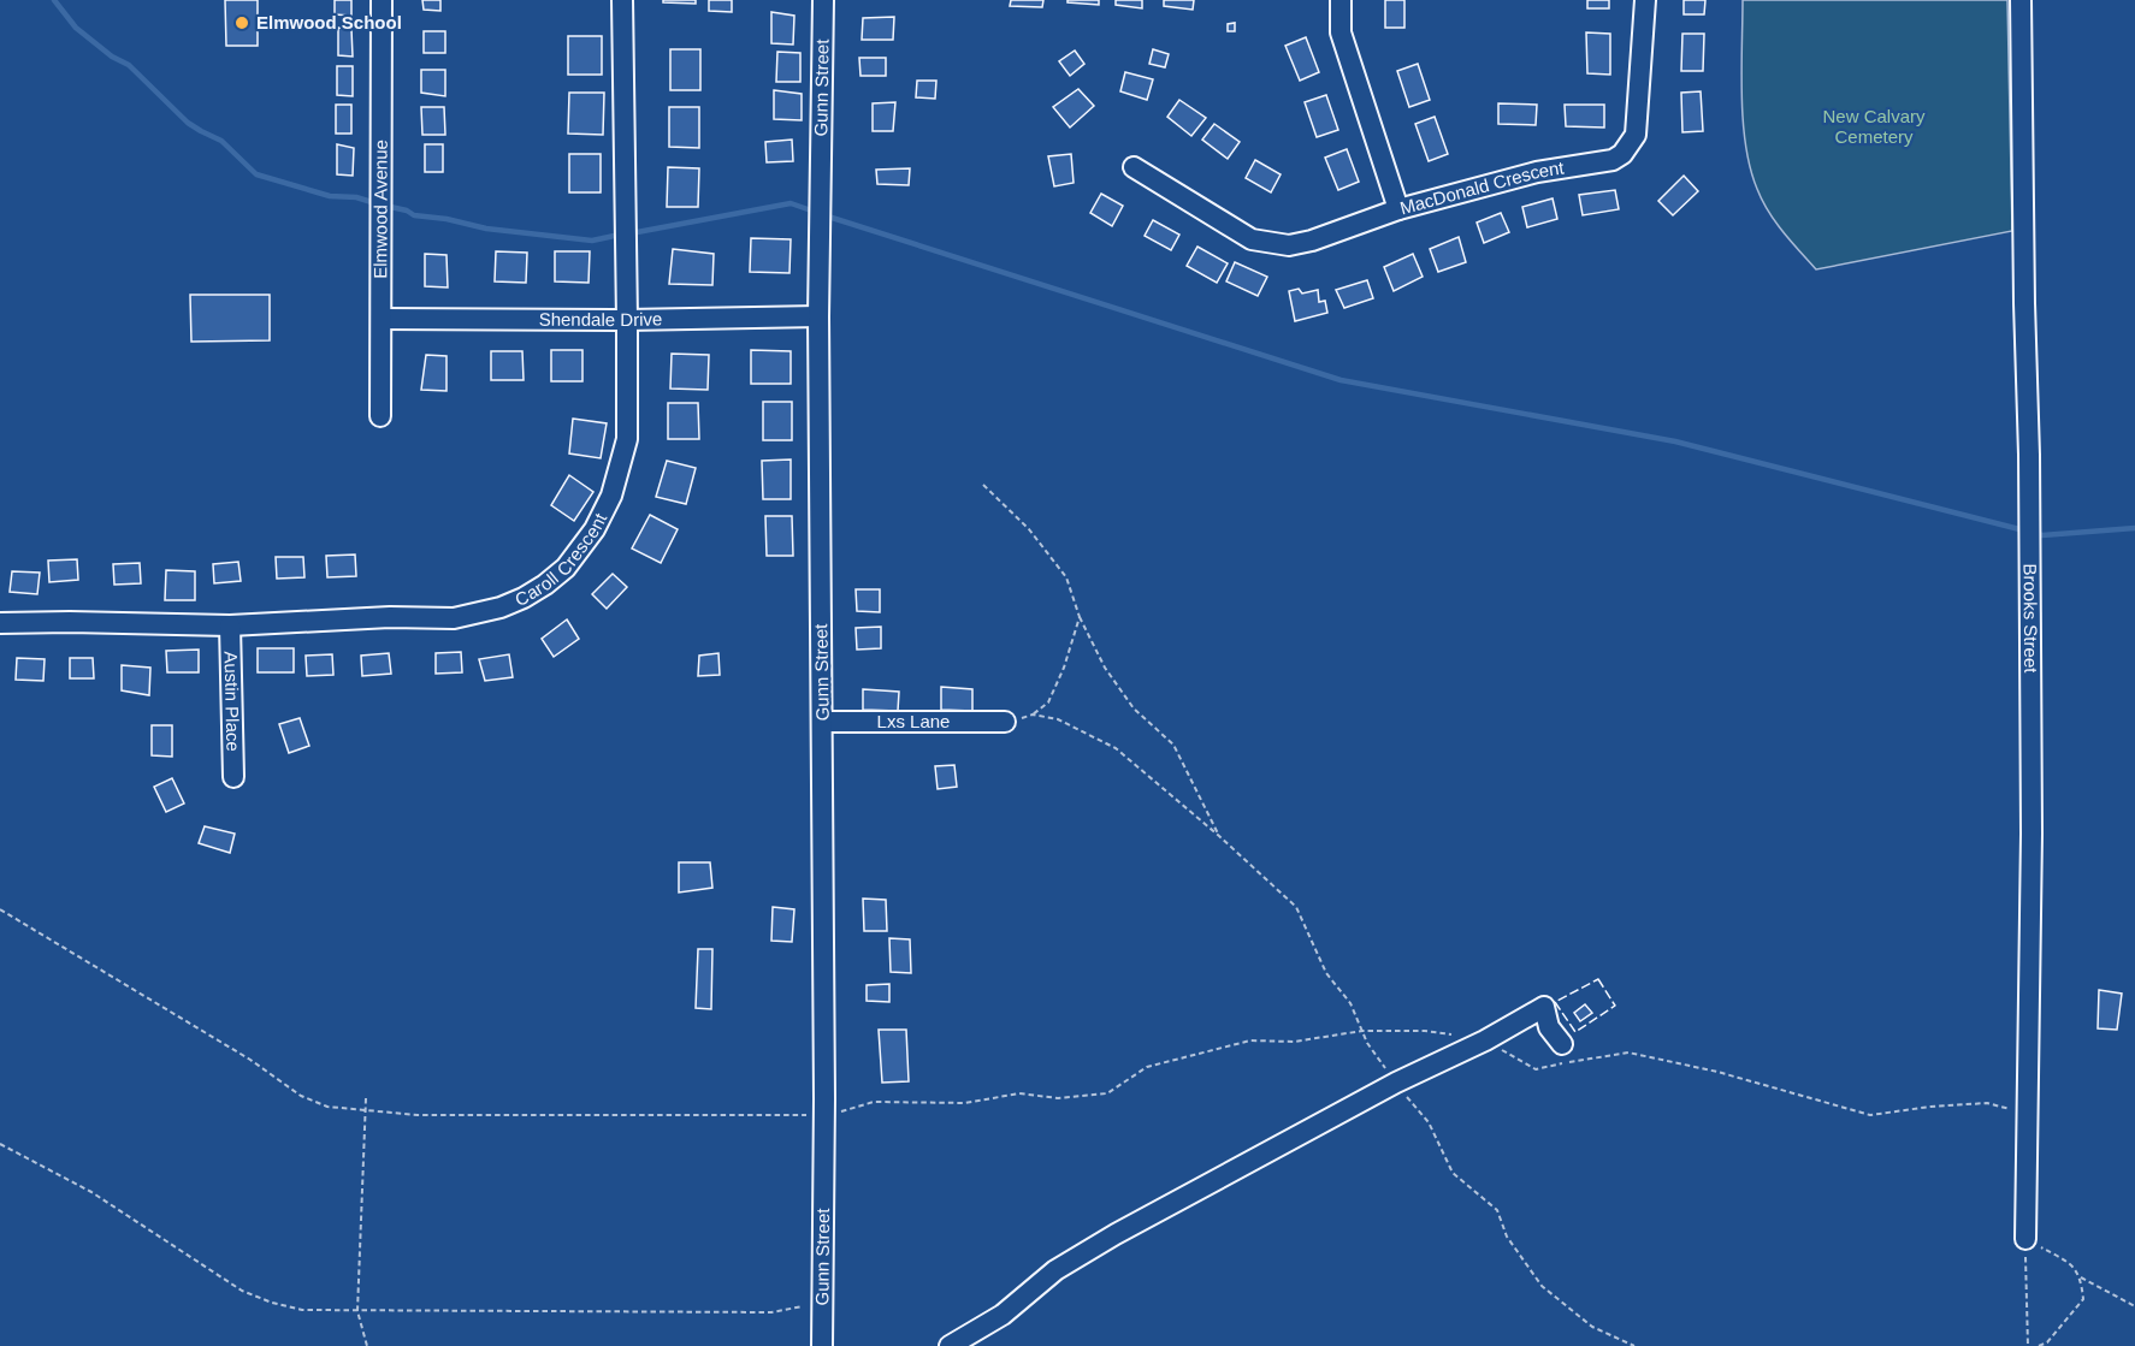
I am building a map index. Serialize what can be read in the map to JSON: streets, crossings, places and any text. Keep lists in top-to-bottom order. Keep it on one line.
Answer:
{"streets":{"street":["Gunn Street","MacDonald Crescent","Elmwood Avenue","Shendale Drive","Caroll Crescent","Brooks Street","Austin Place","Lxs Lane"]},"crossings":[["Gunn Street","Shendale Drive"],["Gunn Street","Lxs Lane"],["Elmwood Avenue","Shendale Drive"],["Shendale Drive","Caroll Crescent"],["Caroll Crescent","Austin Place"]],"parks":["New Calvary Cemetery"],"places":["Elmwood School"]}
